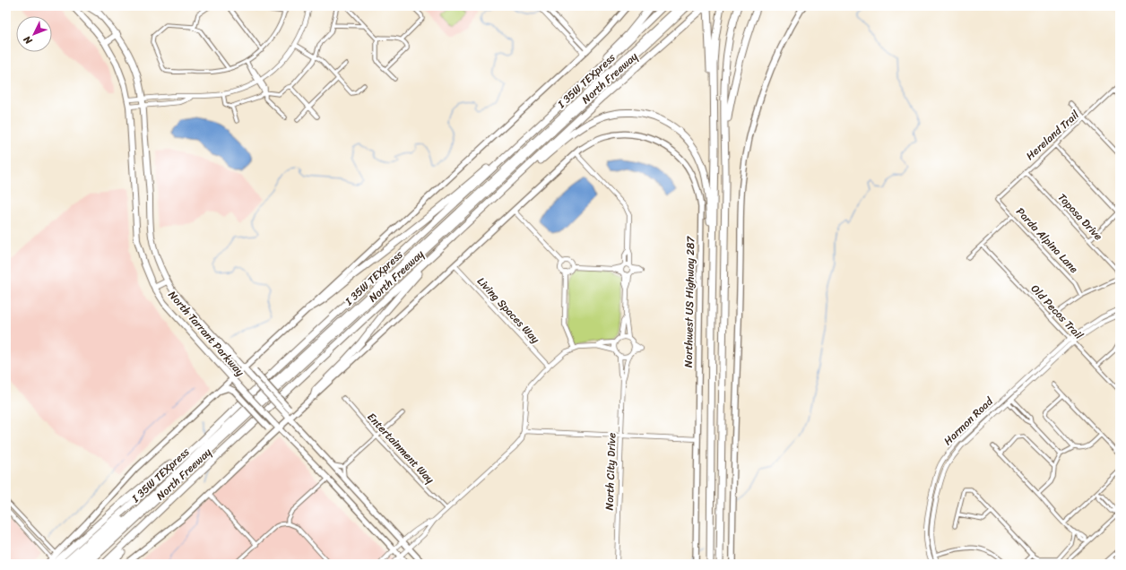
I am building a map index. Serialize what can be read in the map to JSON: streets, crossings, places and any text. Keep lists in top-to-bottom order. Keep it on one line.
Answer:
{"streets":{"highway":["North Freeway","I 35W TEXpress"],"main road":["Northwest US Highway 287","North Tarrant Parkway"],"street":["Hereland Trail","Toposa Drive","Parda Alpina Lane","Living Spaces Way","Old Pecos Trail","Harmon Road","Entertainment Way","North City Drive"]},"crossings":[["Hereland Trail","Toposa Drive"],["Hereland Trail","Parda Alpina Lane"],["Old Pecos Trail","Harmon Road"]],"north":"bottom left"}
